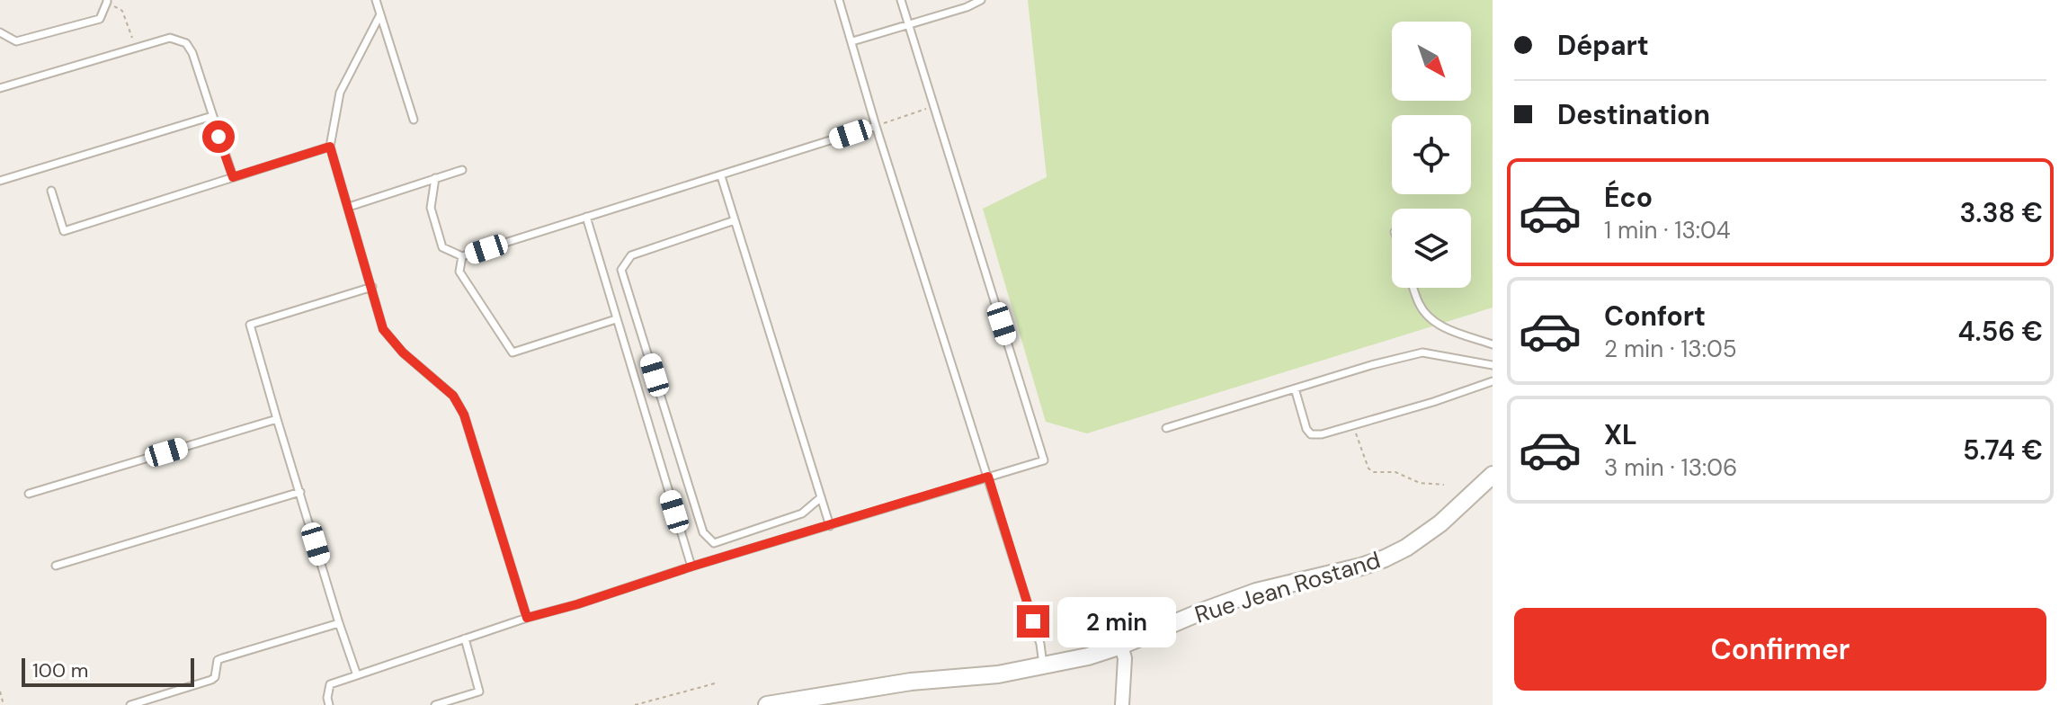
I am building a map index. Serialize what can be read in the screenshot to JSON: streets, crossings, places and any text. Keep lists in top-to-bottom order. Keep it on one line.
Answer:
{"streets":{"street":["Rue Jean Rostand"]},"scale_bar":"100 m","north":"bottom right","page":{"banner":["Départ","Destination"],"list":[{"name":"Éco","note":"1 min · 13:04","value":"3.38 €"},{"name":"Confort","note":"2 min · 13:05","value":"4.56 €"},{"name":"XL","note":"3 min · 13:06","value":"5.74 €"}],"buttons":"Confirmer","bubble":"2 min","scale":"100 m"}}
